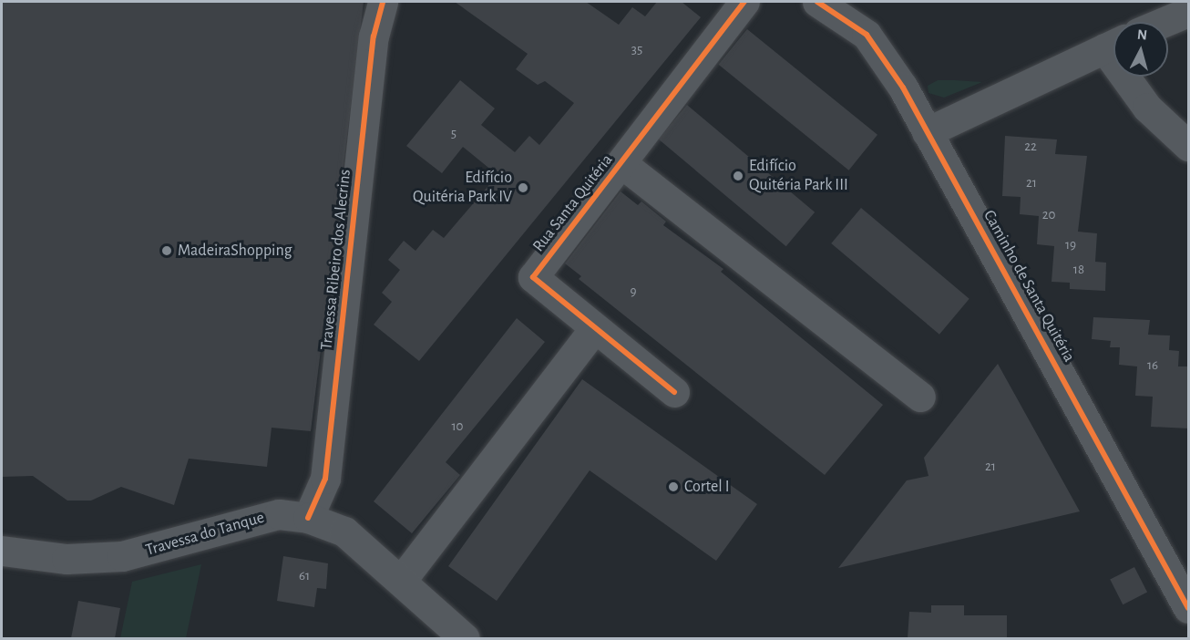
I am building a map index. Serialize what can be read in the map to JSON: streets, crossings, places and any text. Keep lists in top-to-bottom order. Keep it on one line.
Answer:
{"streets":{"street":["Rua Santa Quitéria","Travessa Ribeiro dos Alecrins","Caminho de Santa Quitéria","Travessa do Tanque"]},"crossings":[["Travessa Ribeiro dos Alecrins","Travessa do Tanque"]],"places":["Edifício Quitéria Park III","Edifício Quitéria Park IV","MadeiraShopping","Cortel I"],"house_numbers":["35","5","22","21","20","19","18","9","16","10","21","61"],"north":"top"}
